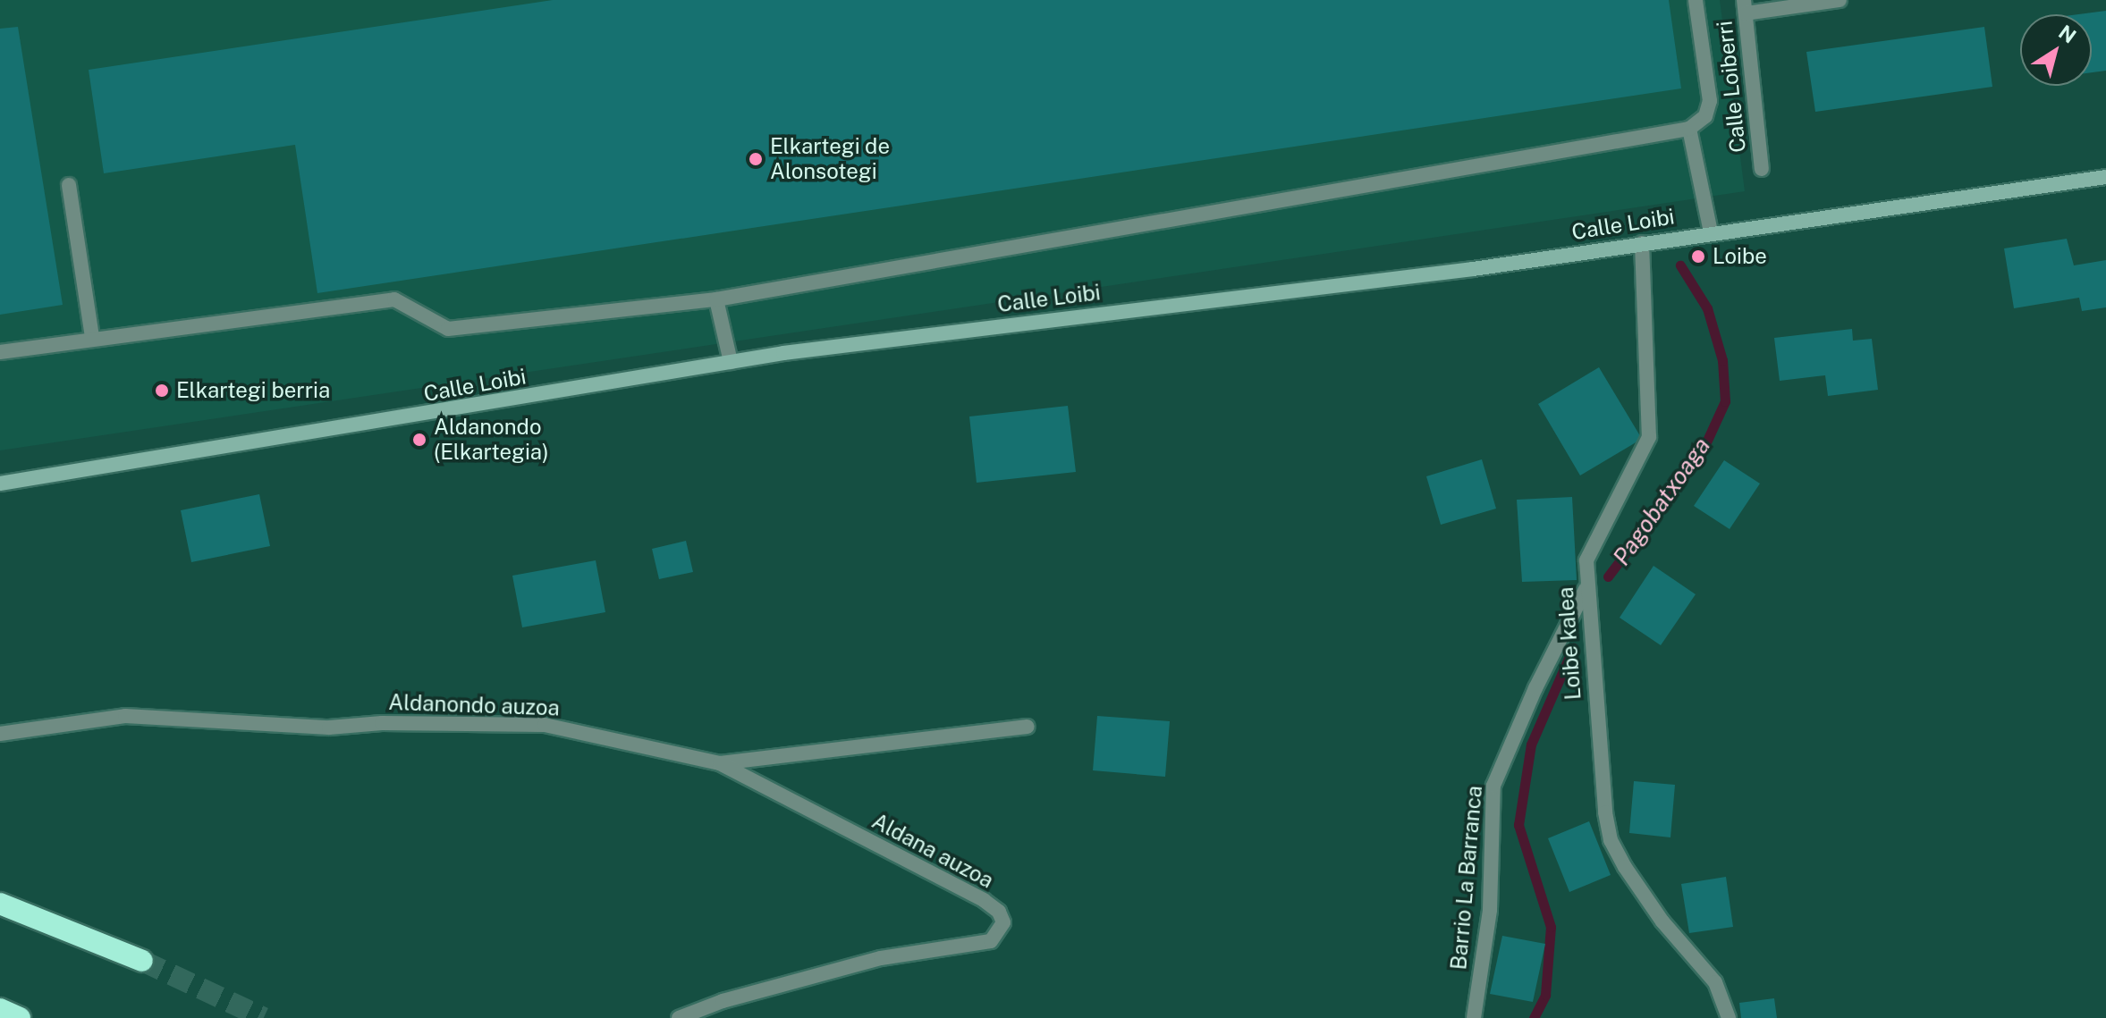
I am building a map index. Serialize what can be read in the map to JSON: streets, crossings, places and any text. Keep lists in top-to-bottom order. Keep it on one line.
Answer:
{"streets":{"street":["Calle Loiberri","Calle Loibi","Loibe kalea","Aldanondo auzoa","Aldana auzoa","Barrio La Barranca"]},"crossings":[["Calle Loibi","Loibe kalea"],["Loibe kalea","Barrio La Barranca"],["Aldanondo auzoa","Aldana auzoa"]],"water":["Pagobatxoaga"],"places":["Elkartegi de Alonsotegi","Loibe","Elkartegi berria","Aldanondo (Elkartegia)"],"north":"top right"}
